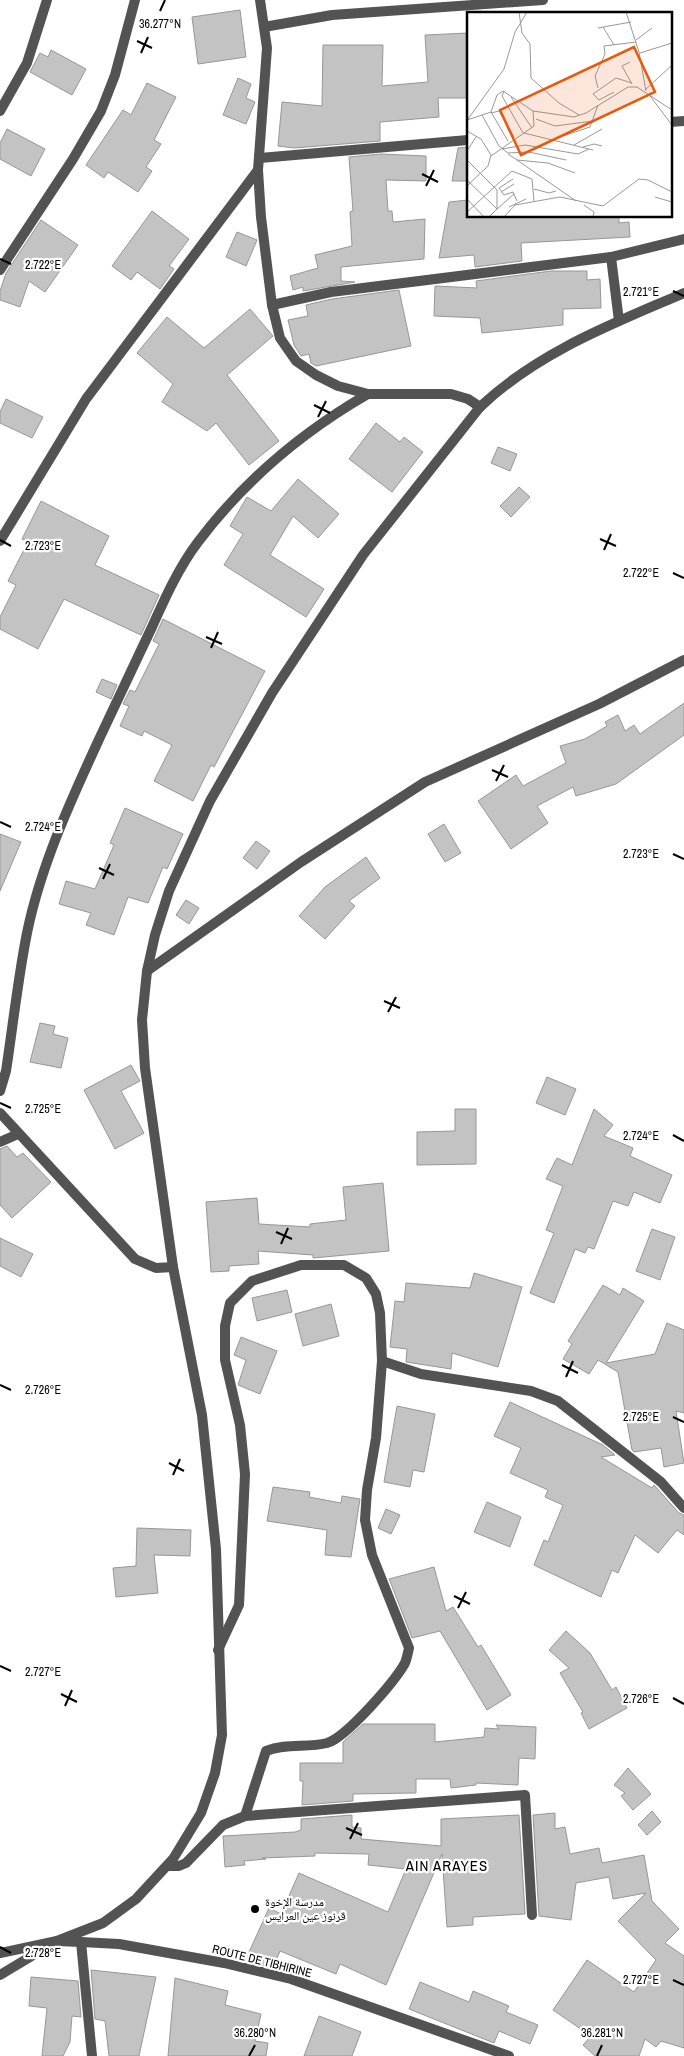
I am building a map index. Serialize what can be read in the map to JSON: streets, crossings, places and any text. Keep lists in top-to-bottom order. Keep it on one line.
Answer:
{"streets":{"street":["ROUTE DE TIBHIRINE"]},"districts":["AIN ARAYES"],"places":["مدرسة الإخوة قرنوز عين العرايس"],"coordinates":["36.277°N","2.722°E","2.721°E","2.723°E","2.724°E","2.725°E","2.726°E","2.727°E","2.728°E","36.280°N","36.281°N"]}
